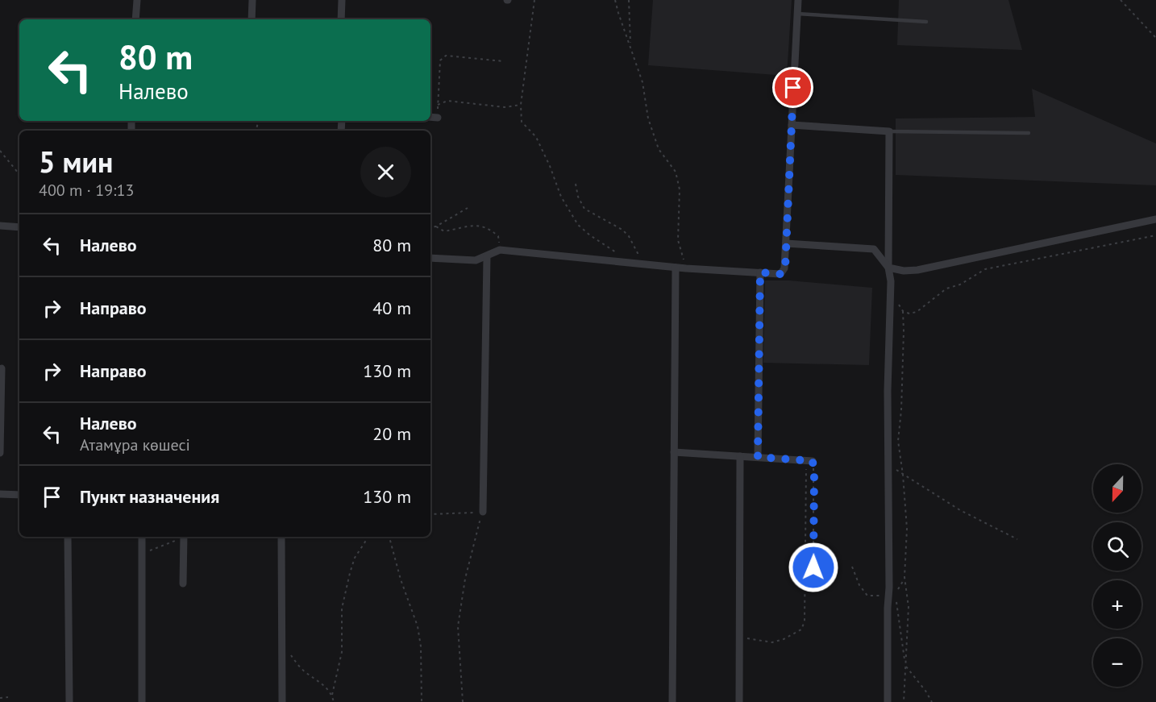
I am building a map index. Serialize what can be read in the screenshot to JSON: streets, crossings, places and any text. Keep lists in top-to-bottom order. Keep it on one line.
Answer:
{"north":"bottom","page":{"turn":["80 m","Налево"],"heading":["5 мин","400 m · 19:13"],"list":[{"name":"Налево","value":"80 m"},{"name":"Направо","value":"40 m"},{"name":"Направо","value":"130 m"},{"name":"Налево","note":"Атамұра көшесі","value":"20 m"},{"name":"Пункт назначения","value":"130 m"}],"map_buttons":["+","−"]}}
